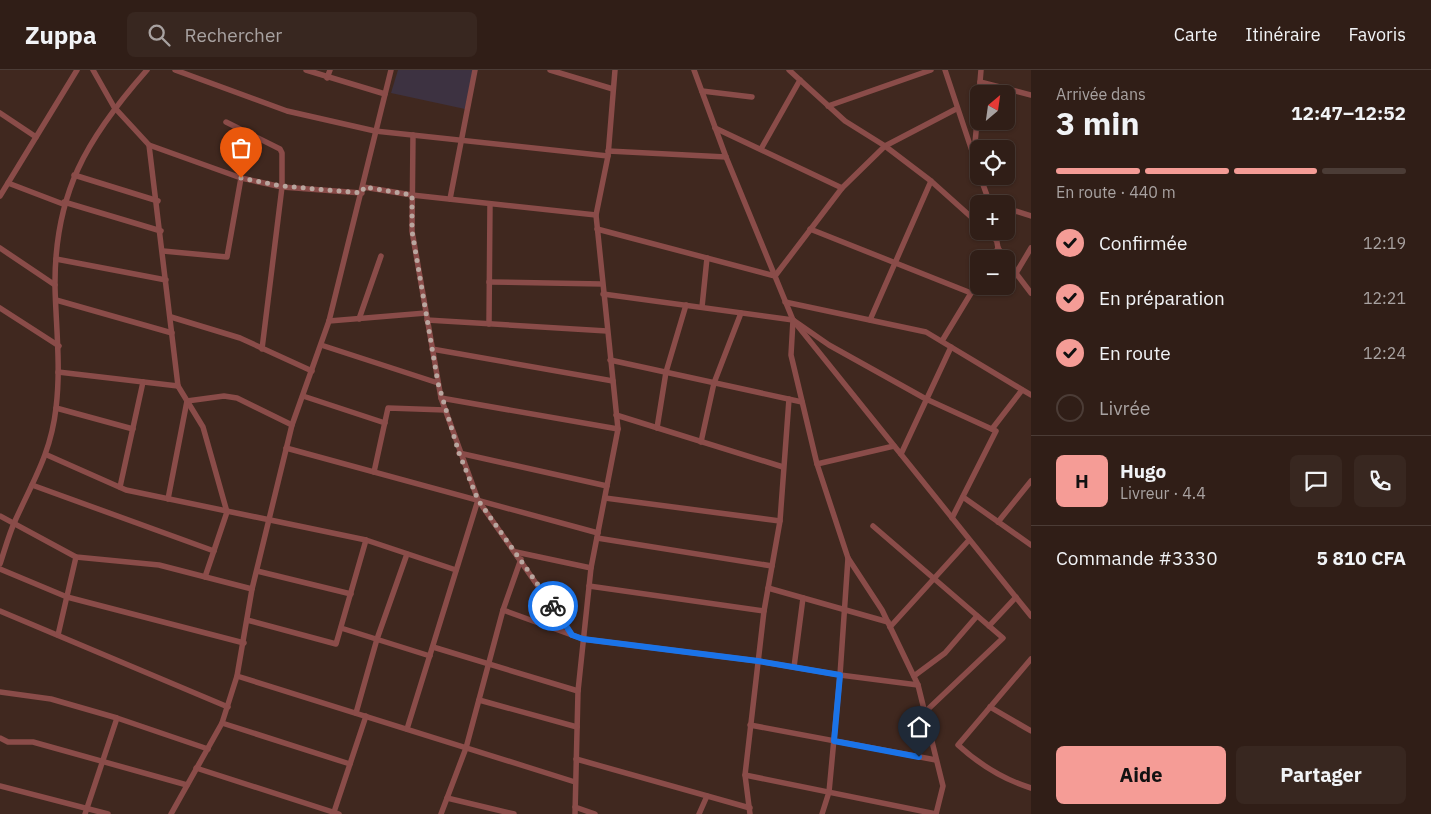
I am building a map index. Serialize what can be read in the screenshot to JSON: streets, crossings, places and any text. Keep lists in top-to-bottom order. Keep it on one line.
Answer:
{"north":"top right","page":{"header":"Zuppa","search":"Rechercher","nav":["Carte","Itinéraire","Favoris"],"heading":["3 min","Arrivée dans","12:47–12:52"],"panel":["Hugo","Livreur · 4.4","Commande #3330","5 810 CFA"],"map_buttons":["+","−"],"bar":"En route · 440 m","list":[["Confirmée","12:19"],["En préparation","12:21"],["En route","12:24"],"Livrée"],"round":"H","buttons":["Aide","Partager"]}}
